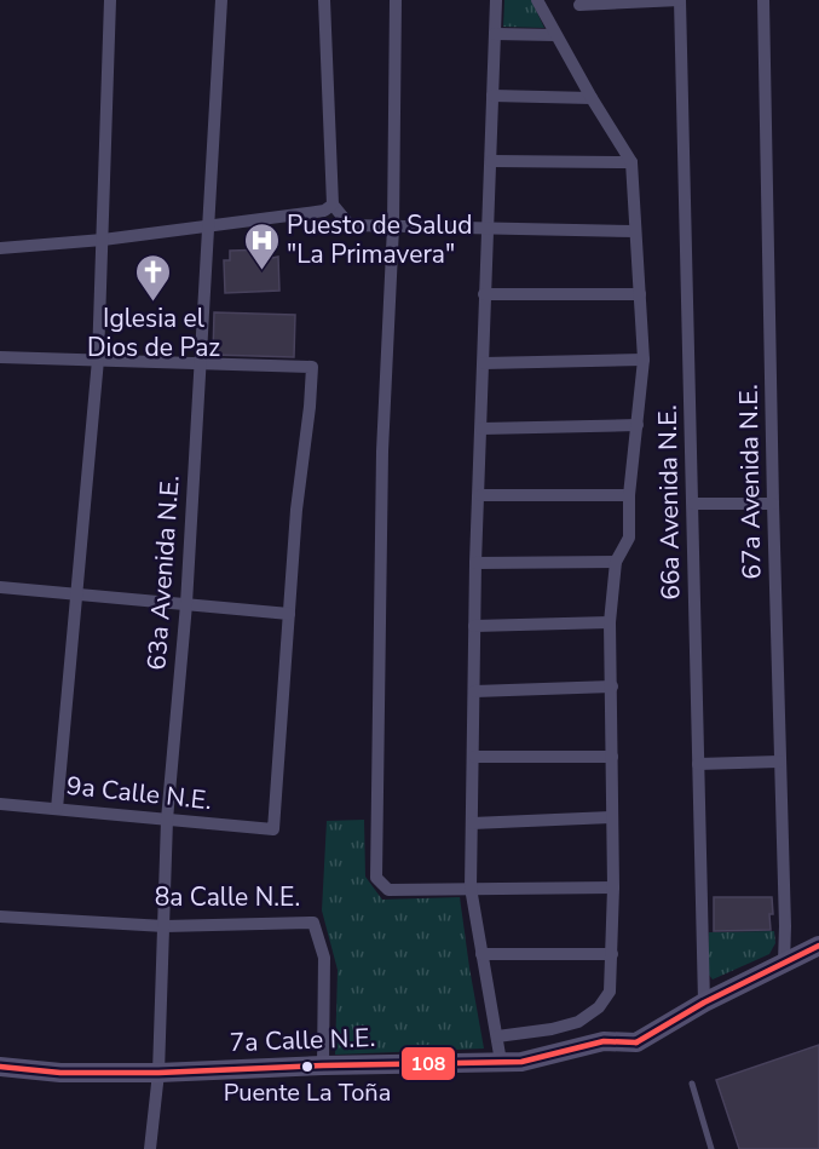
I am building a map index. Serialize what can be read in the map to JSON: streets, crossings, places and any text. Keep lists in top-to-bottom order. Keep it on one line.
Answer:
{"streets":{"street":["67a Avenida N.E.","66a Avenida N.E.","63a Avenida N.E.","9a Calle N.E.","8a Calle N.E.","7a Calle N.E."]},"crossings":[["66a Avenida N.E.","7a Calle N.E."],["63a Avenida N.E.","9a Calle N.E."],["63a Avenida N.E.","8a Calle N.E."],["63a Avenida N.E.","7a Calle N.E."],["8a Calle N.E.","7a Calle N.E."]],"places":{"hospital":["Puesto de Salud \"La Primavera\""],"church":["Iglesia el Dios de Paz"],"other":["Puente La Toña"]},"lines":["transit line 108"]}
